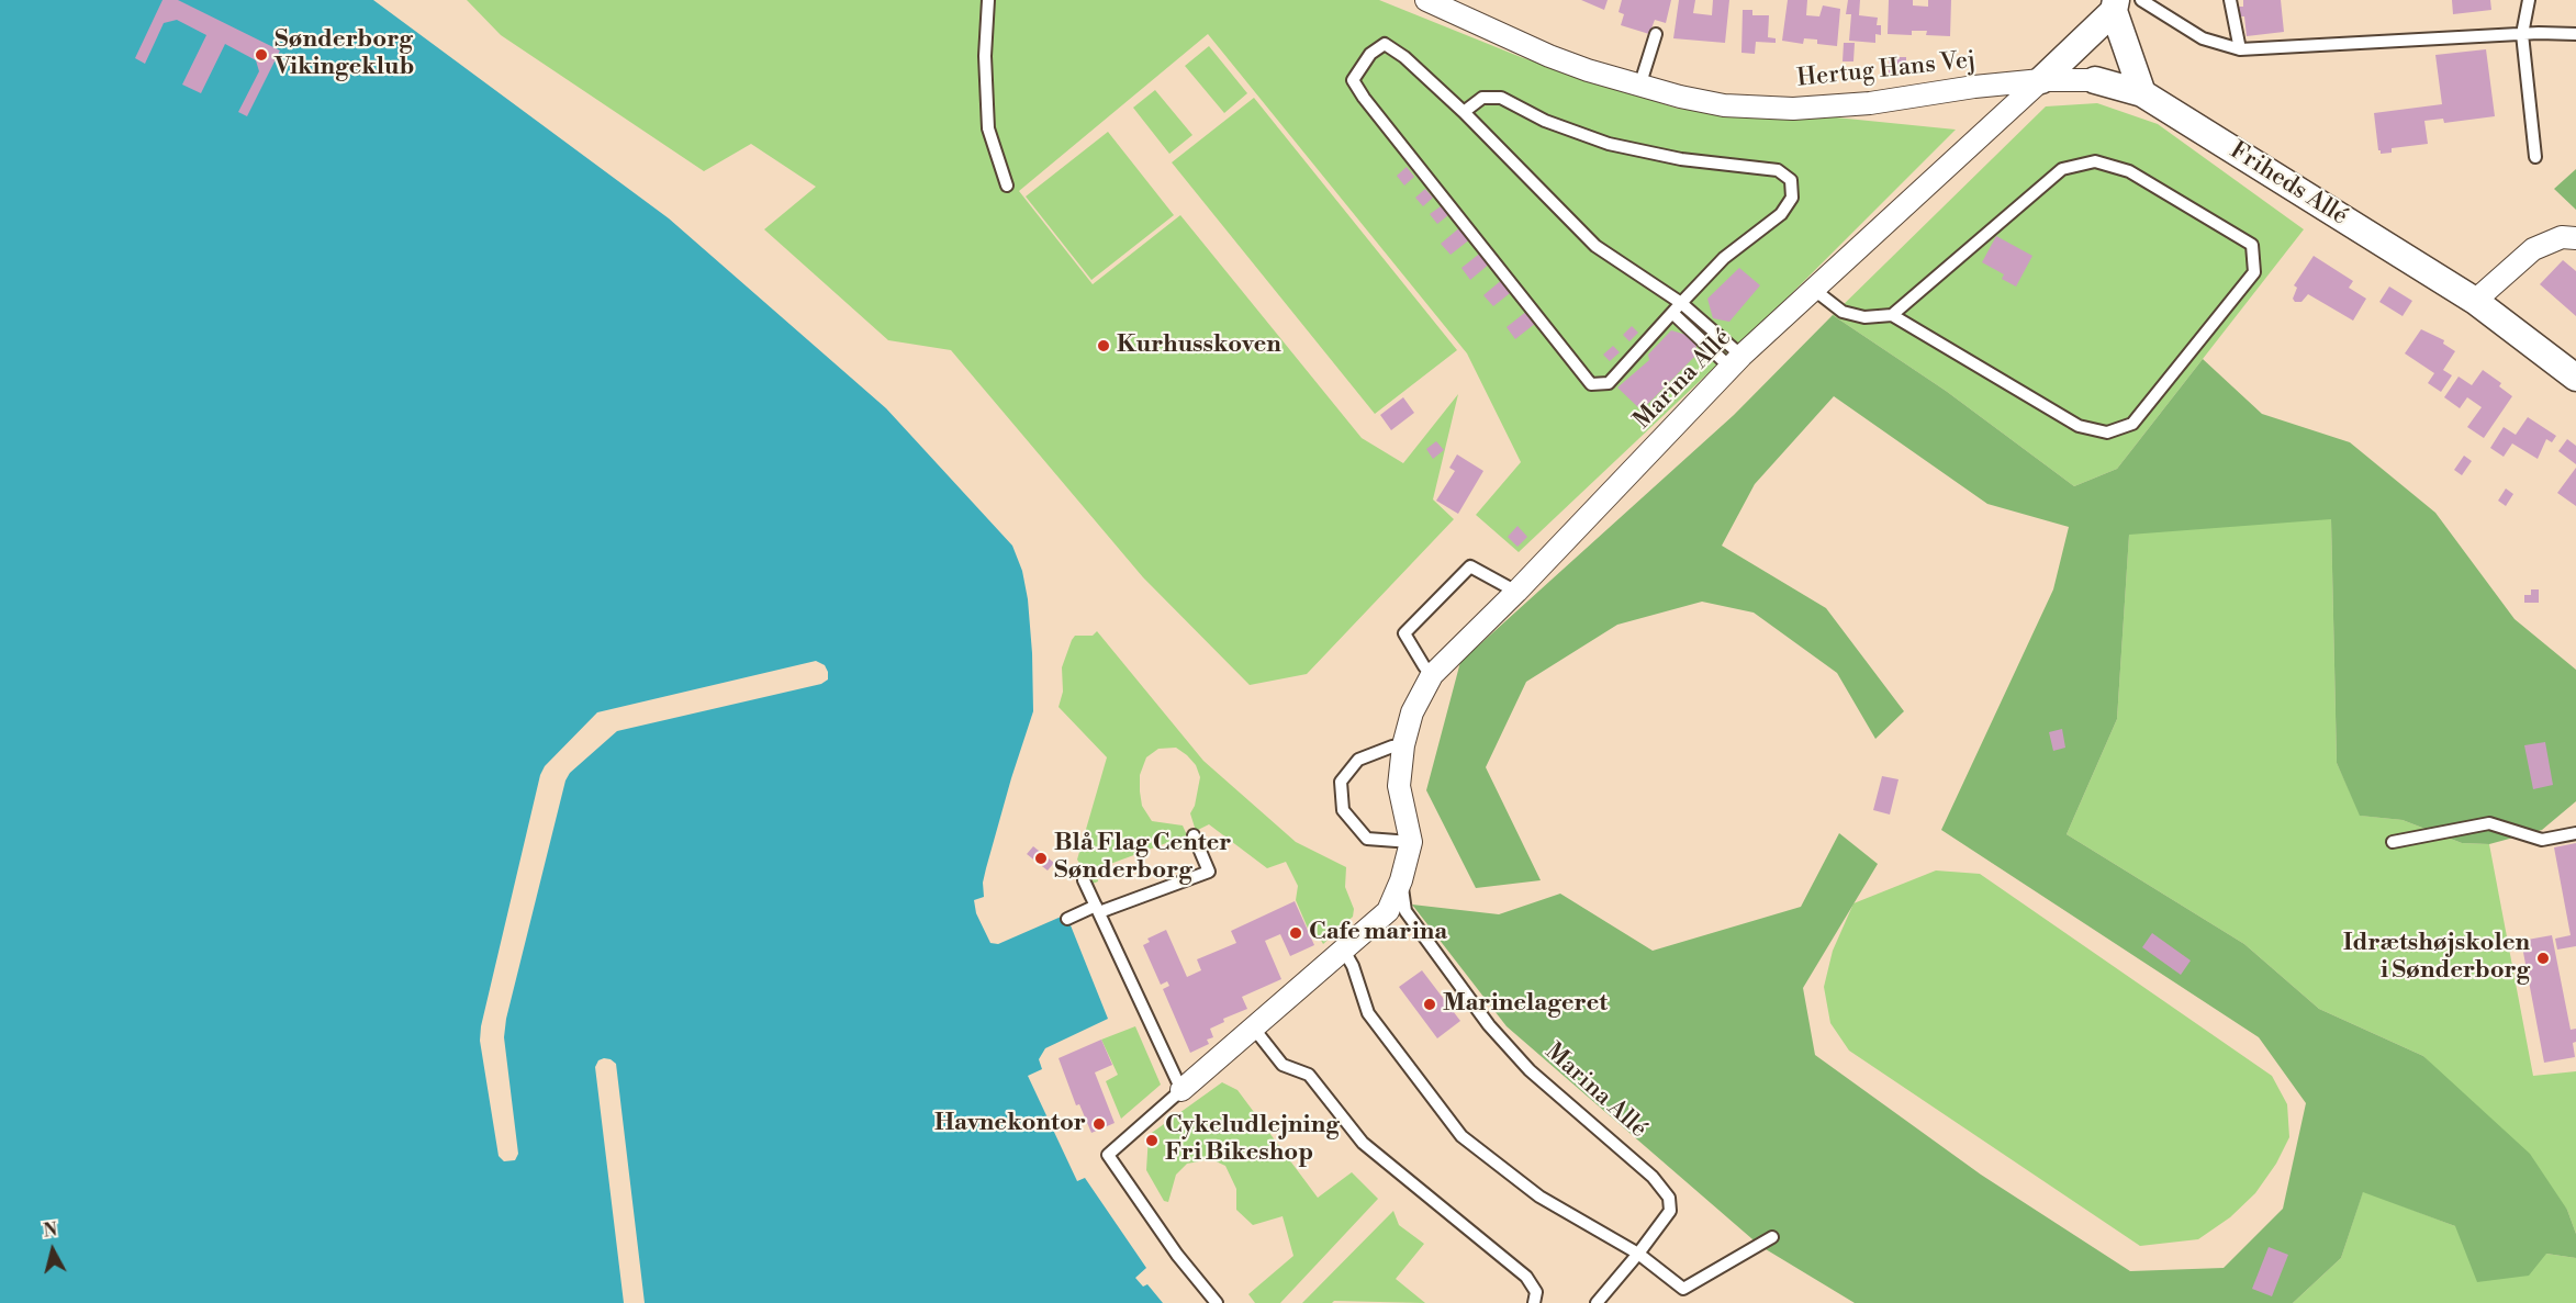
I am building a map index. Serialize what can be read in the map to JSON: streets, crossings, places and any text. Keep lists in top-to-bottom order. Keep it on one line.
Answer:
{"streets":{"street":["Hertug Hans Vej","Friheds Allé","Marina Allé"]},"crossings":[["Hertug Hans Vej","Friheds Allé"],["Hertug Hans Vej","Marina Allé"]],"places":["Sønderborg Vikingeklub","Kurhusskoven","Blå Flag Center Sønderborg","Cafe marina","Idrætshøjskolen i Sønderborg","Marinelageret","Havnekontor","Cykeludlejning Fri Bikeshop"],"north":"top"}
